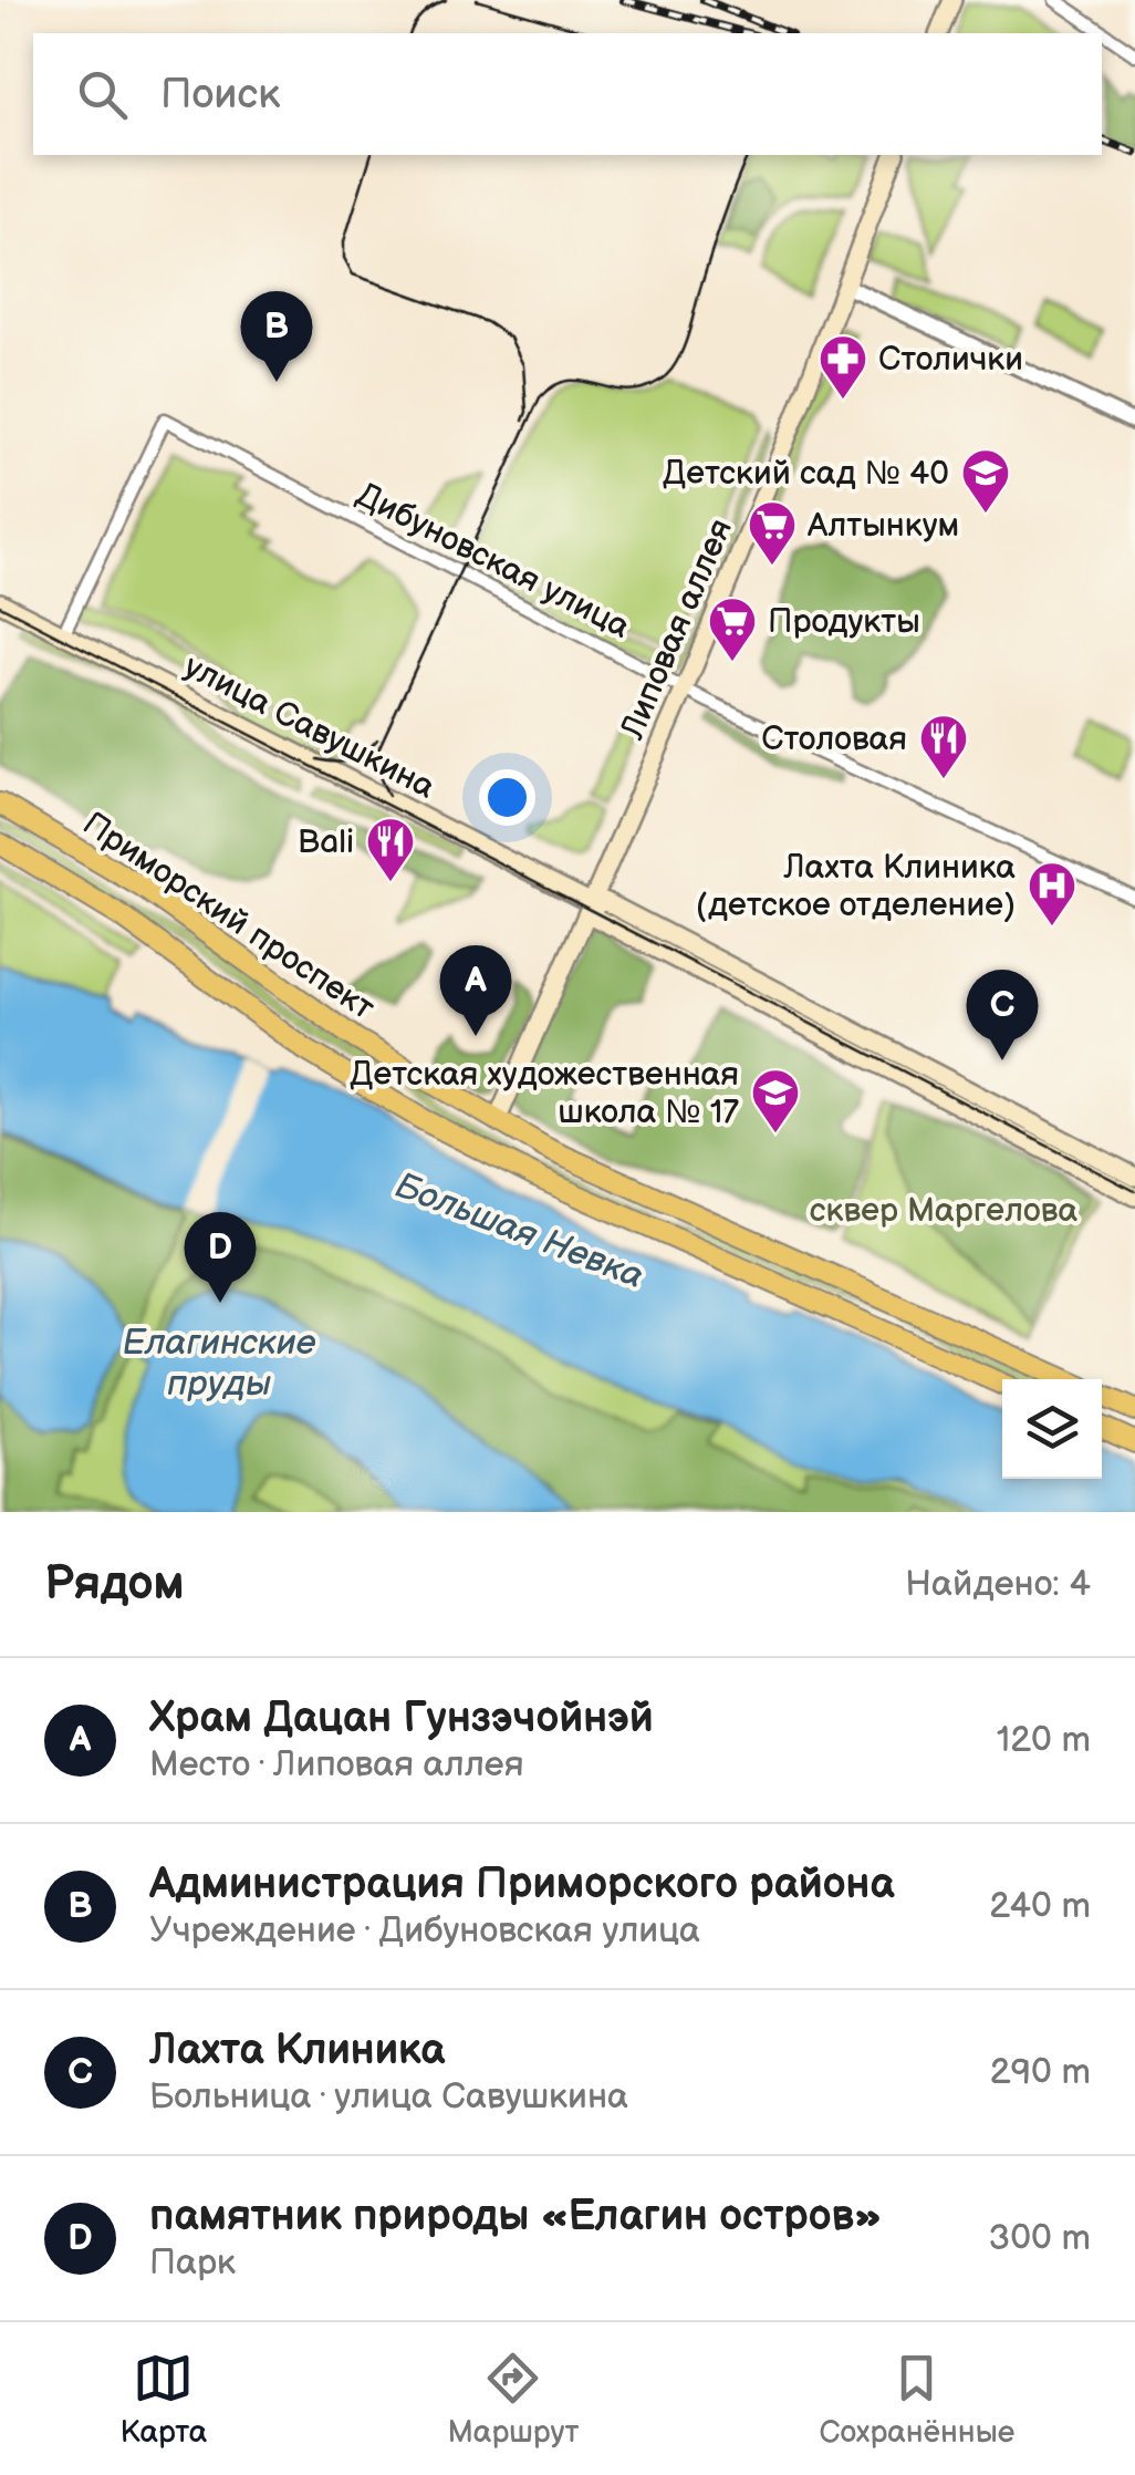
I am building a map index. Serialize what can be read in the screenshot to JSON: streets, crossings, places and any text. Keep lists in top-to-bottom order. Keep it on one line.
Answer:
{"streets":{"main road":["Липовая аллея","улица Савушкина","Приморский проспект"],"street":["Дибуновская улица"]},"crossings":[["Дибуновская улица","Липовая аллея"],["Дибуновская улица","улица Савушкина"],["Липовая аллея","улица Савушкина"],["Липовая аллея","Приморский проспект"]],"water":["Большая Невка","Елагинские пруды"],"parks":["сквер Маргелова"],"places":{"pharmacy":["Столички"],"school or university":["Детский сад № 40","Детская художественная школа № 17"],"supermarket":["Алтынкум","Продукты"],"restaurant":["Столовая","Bali"],"hospital":["Лахта Клиника (детское отделение)"]},"page":{"search":"Поиск","pins":["B","A","C","D"],"heading":["Рядом","Найдено: 4"],"list":[{"mark":"A","name":"Храм Дацан Гунзэчойнэй","note":"Место · Липовая аллея","value":"120 m"},{"mark":"B","name":"Администрация Приморского района","note":"Учреждение · Дибуновская улица","value":"240 m"},{"mark":"C","name":"Лахта Клиника","note":"Больница · улица Савушкина","value":"290 m"},{"mark":"D","name":"памятник природы «Елагин остров»","note":"Парк","value":"300 m"}],"nav":["Карта","Маршрут","Сохранённые"]}}
